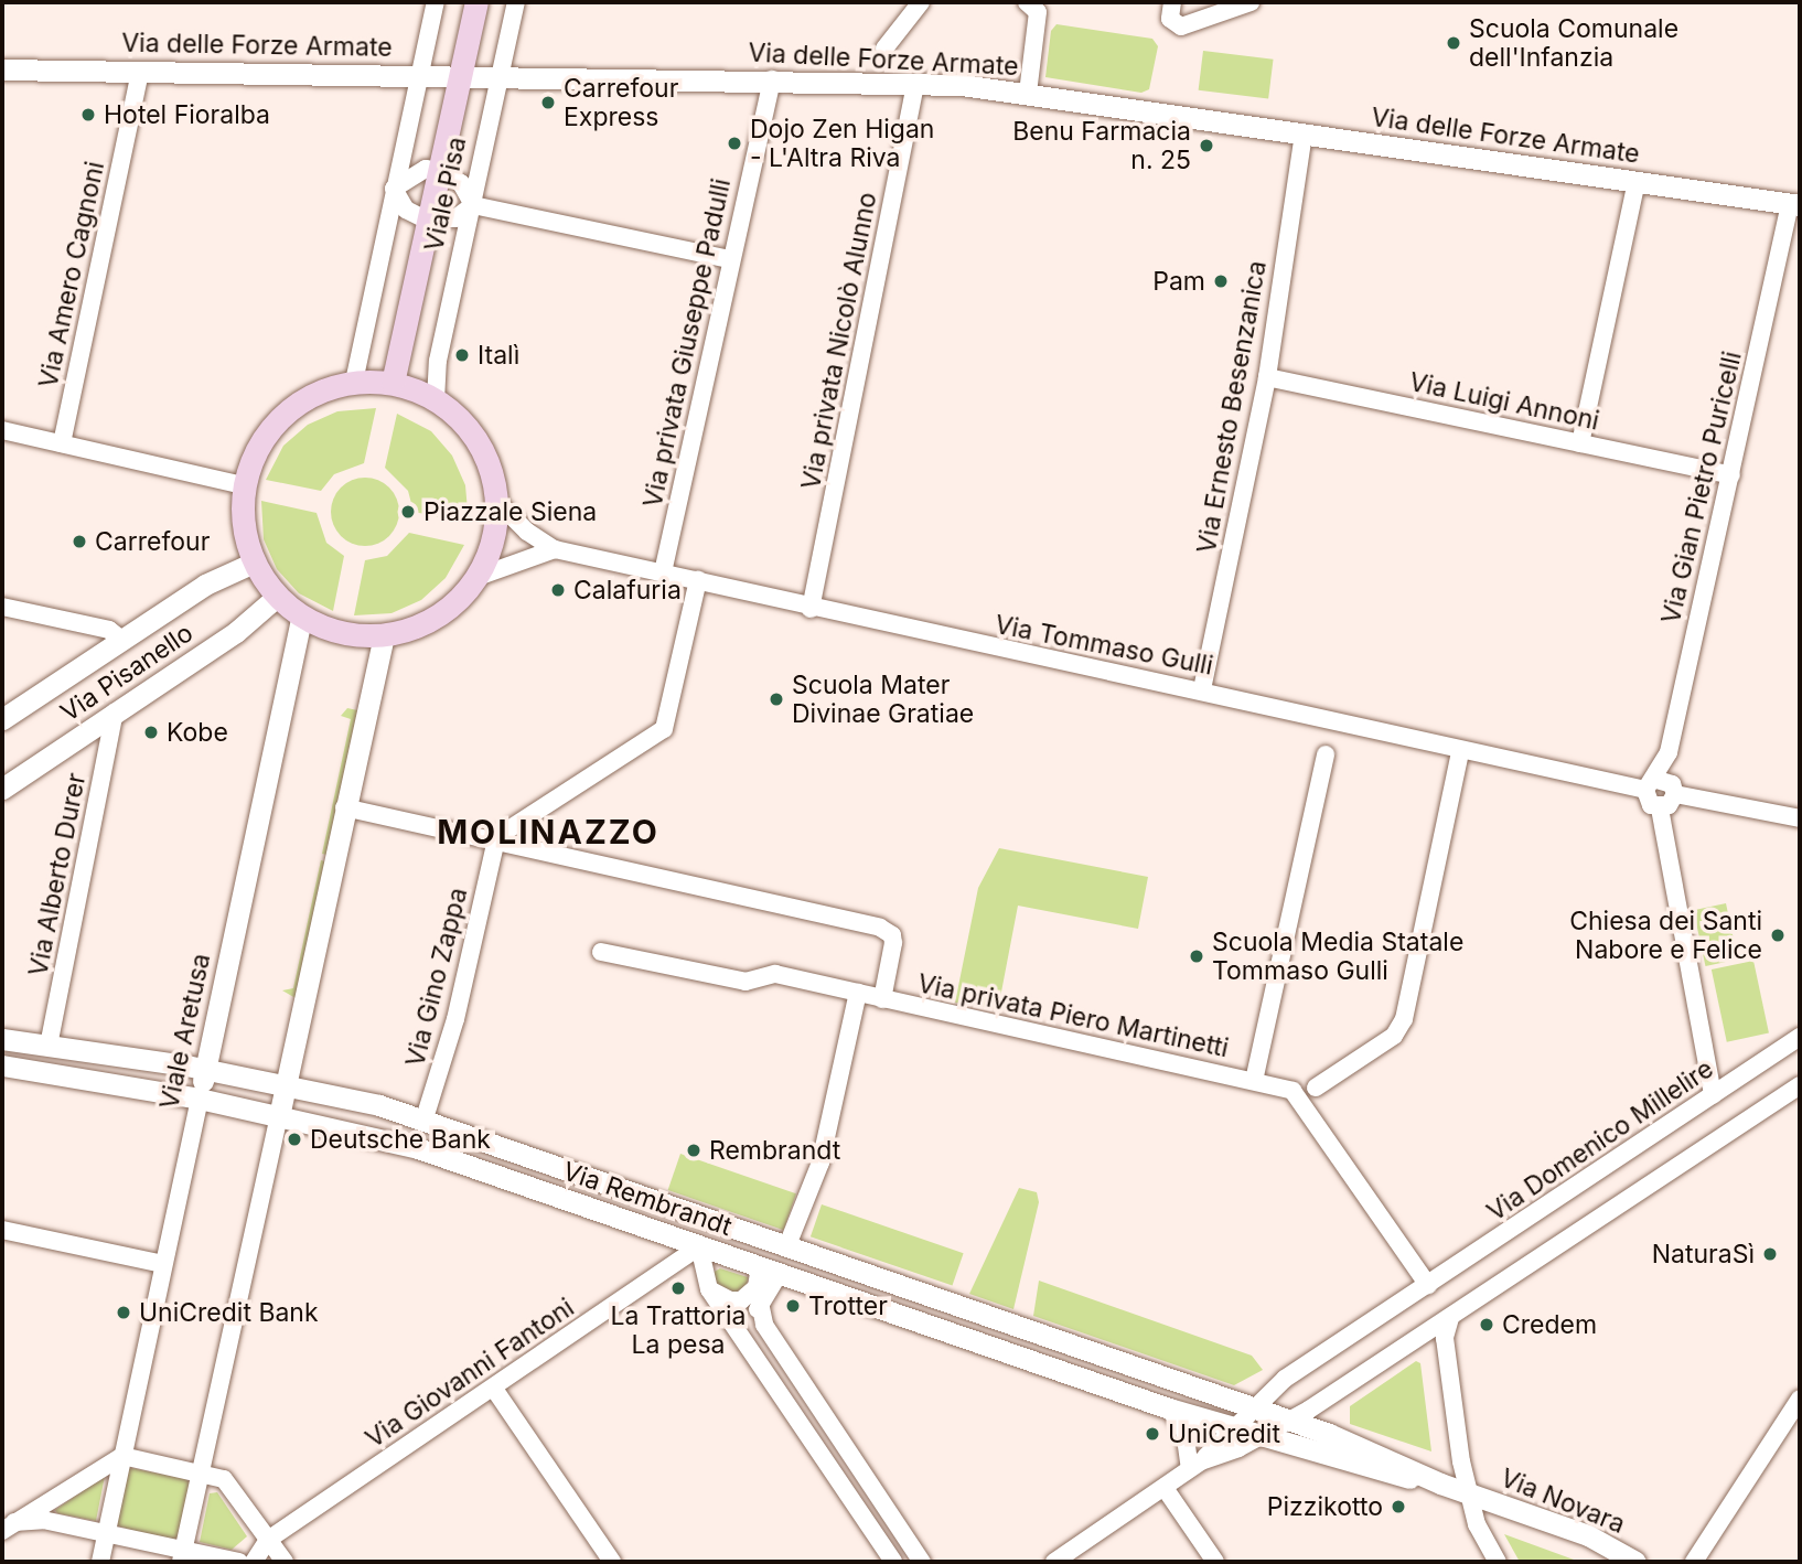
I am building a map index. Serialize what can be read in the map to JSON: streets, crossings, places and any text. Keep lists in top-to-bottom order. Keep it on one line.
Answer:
{"streets":{"main road":["Viale Pisa"],"street":["Via delle Forze Armate","Via Amero Cagnoni","Via privata Nicolò Alunno","Via privata Giuseppe Padulli","Via Luigi Annoni","Via Ernesto Besenzanica","Via Gian Pietro Puricelli","Via Tommaso Gulli","Via Pisanello","Via Alberto Durer","Via Gino Zappa","Via privata Piero Martinetti","Viale Aretusa","Via Domenico Millelire","Via Rembrandt","Via Giovanni Fantoni","Via Novara"]},"crossings":[["Via delle Forze Armate","Viale Pisa"],["Via delle Forze Armate","Via Amero Cagnoni"],["Via delle Forze Armate","Via privata Nicolò Alunno"],["Via delle Forze Armate","Via privata Giuseppe Padulli"],["Via delle Forze Armate","Via Ernesto Besenzanica"],["Via delle Forze Armate","Via Gian Pietro Puricelli"],["Viale Pisa","Via Tommaso Gulli"],["Viale Pisa","Via Pisanello"],["Viale Pisa","Viale Aretusa"],["Via privata Nicolò Alunno","Via Tommaso Gulli"],["Via privata Giuseppe Padulli","Via Tommaso Gulli"],["Via Luigi Annoni","Via Ernesto Besenzanica"],["Via Luigi Annoni","Via Gian Pietro Puricelli"],["Via Ernesto Besenzanica","Via Tommaso Gulli"],["Via Gian Pietro Puricelli","Via Tommaso Gulli"],["Via Tommaso Gulli","Via Pisanello"],["Via Tommaso Gulli","Viale Aretusa"],["Via Pisanello","Via Alberto Durer"],["Via Pisanello","Viale Aretusa"],["Via Alberto Durer","Via Rembrandt"],["Via Gino Zappa","Via privata Piero Martinetti"],["Via Gino Zappa","Via Rembrandt"],["Via privata Piero Martinetti","Via Domenico Millelire"],["Viale Aretusa","Via Rembrandt"],["Via Domenico Millelire","Via Rembrandt"],["Via Rembrandt","Via Giovanni Fantoni"]],"districts":["MOLINAZZO"],"places":["Scuola Comunale dell'Infanzia","Carrefour Express","Hotel Fioralba","Dojo Zen Higan - L'Altra Riva","Benu Farmacia n. 25","Pam","Italì","Piazzale Siena","Carrefour","Calafuria","Scuola Mater Divinae Gratiae","Kobe","Chiesa dei Santi Nabore e Felice","Scuola Media Statale Tommaso Gulli","Deutsche Bank","Rembrandt","NaturaSì","La Trattoria La pesa","Trotter","UniCredit Bank","Credem","UniCredit","Pizzikotto"]}
